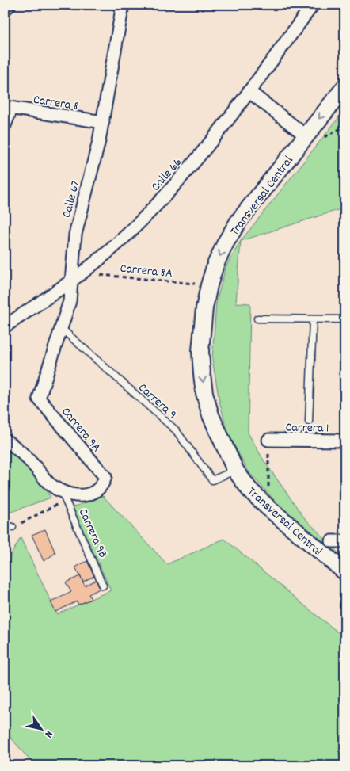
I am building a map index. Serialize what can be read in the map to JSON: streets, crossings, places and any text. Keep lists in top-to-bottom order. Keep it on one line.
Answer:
{"streets":{"main road":["Transversal Central"],"street":["Carrera 8","Calle 66","Calle 67","Carrera 1","Carrera 9A","Carrera 9B"],"lane":["Carrera 9"],"path":["Carrera 8A"]},"crossings":[["Carrera 8","Calle 67"],["Calle 66","Calle 67"],["Calle 66","Carrera 8A"],["Transversal Central","Carrera 8A"],["Transversal Central","Carrera 9"],["Calle 67","Carrera 9"],["Calle 67","Carrera 9A"],["Carrera 9A","Carrera 9B"]],"one_way":["Transversal Central"],"north":"bottom right"}
